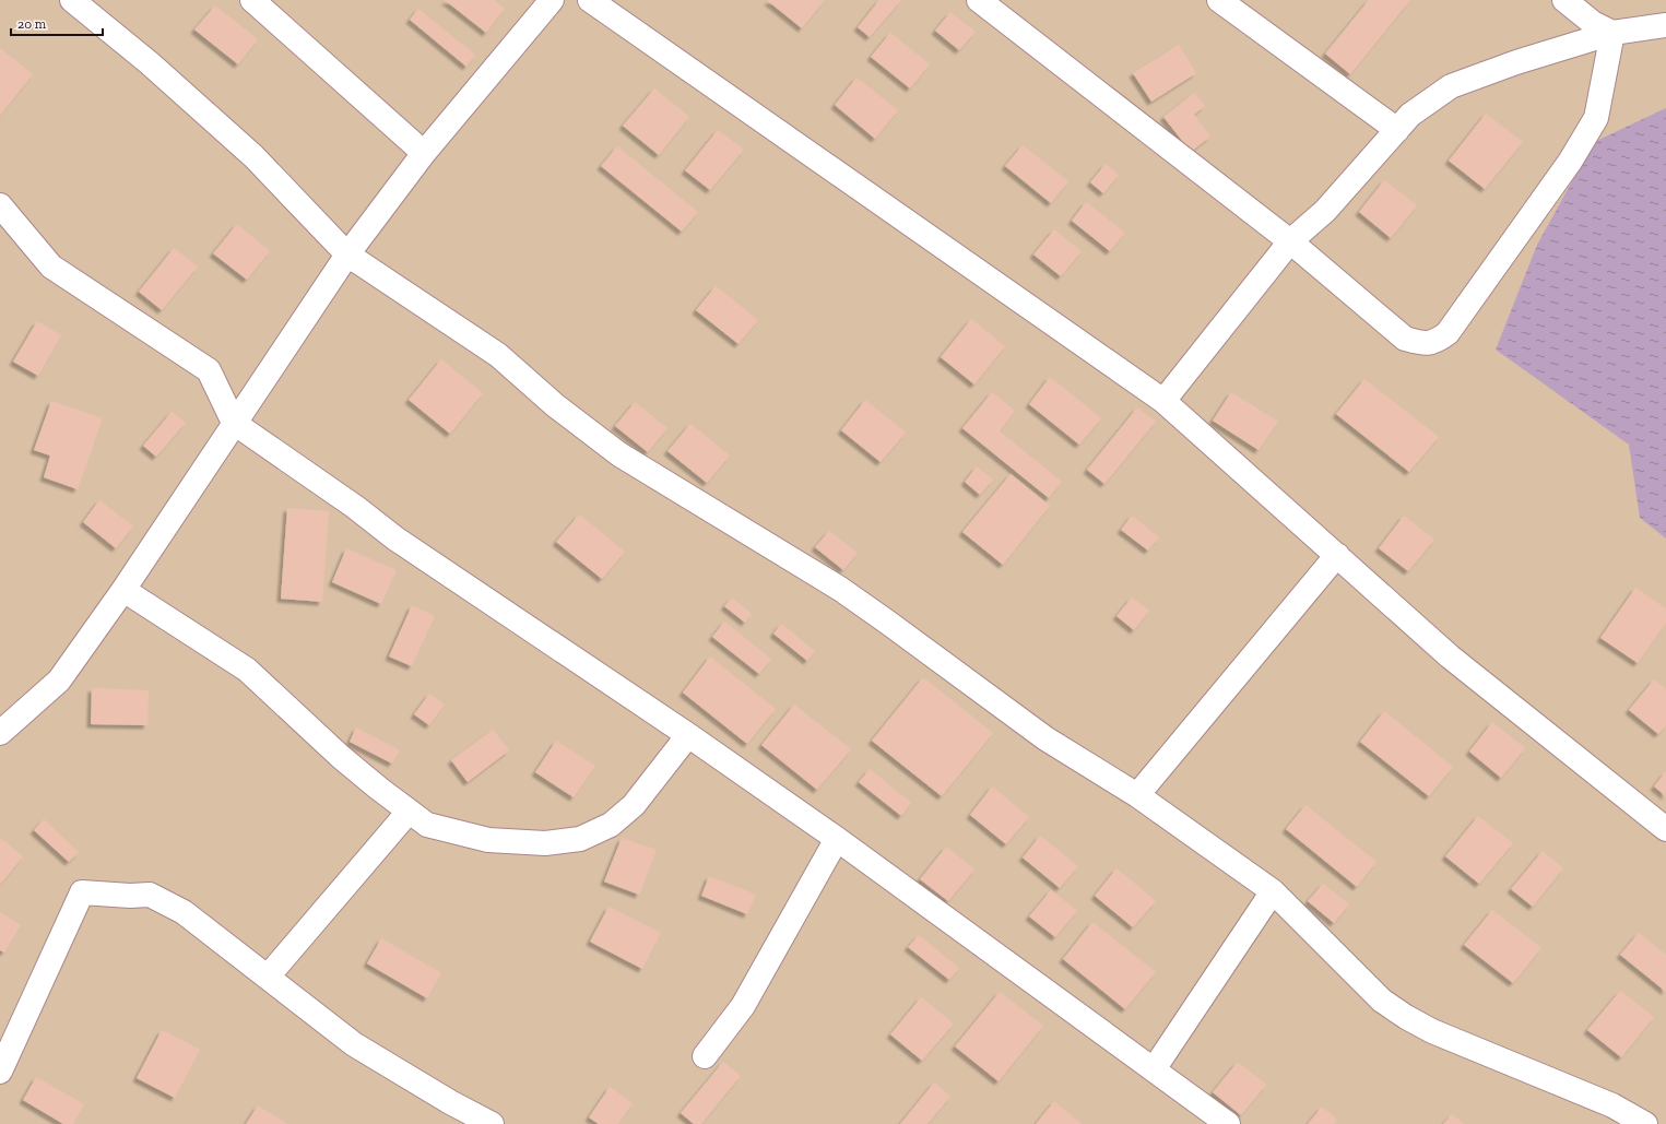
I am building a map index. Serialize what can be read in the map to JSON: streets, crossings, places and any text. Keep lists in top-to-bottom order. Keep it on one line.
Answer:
{"scale_bar":"20 m"}
